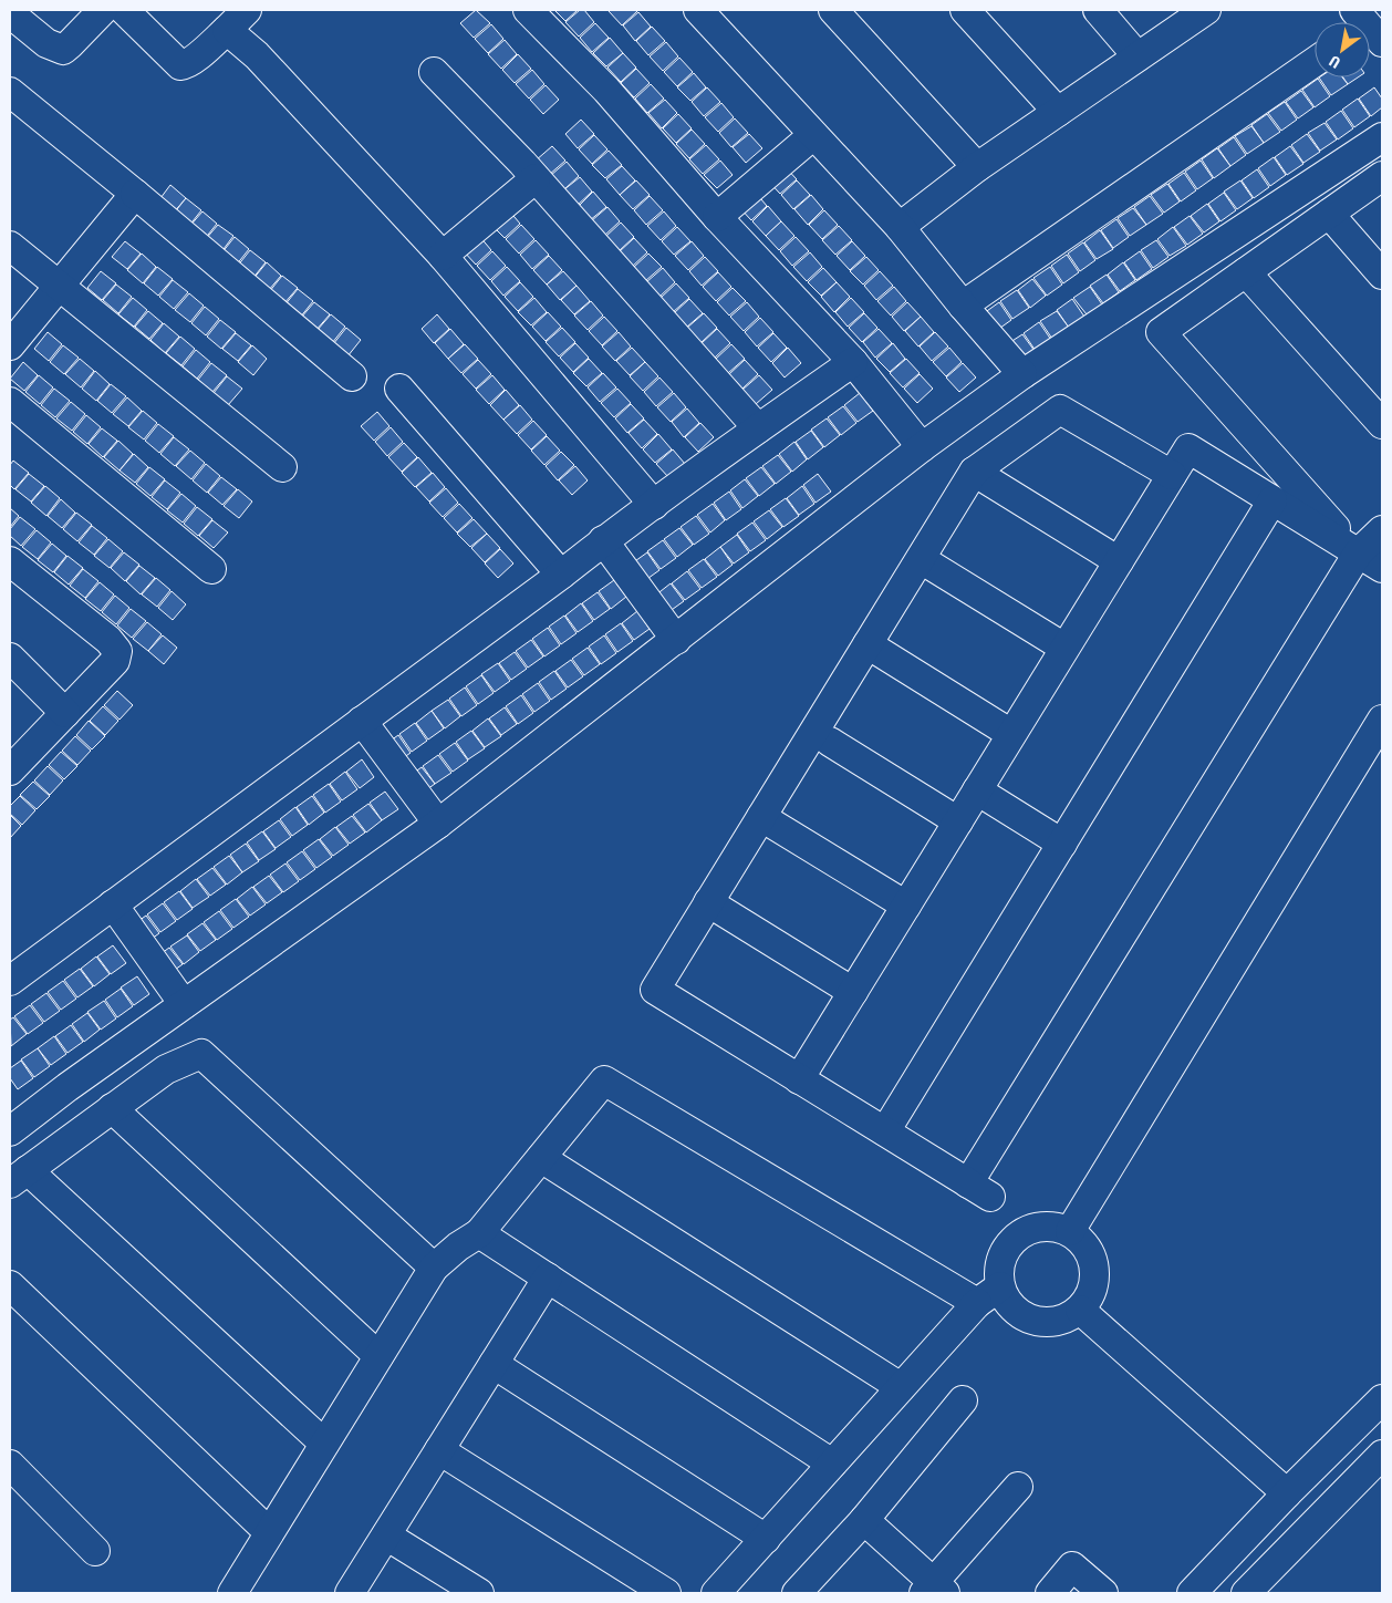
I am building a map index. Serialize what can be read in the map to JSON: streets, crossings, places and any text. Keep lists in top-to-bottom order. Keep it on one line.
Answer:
{"north":"bottom left"}
